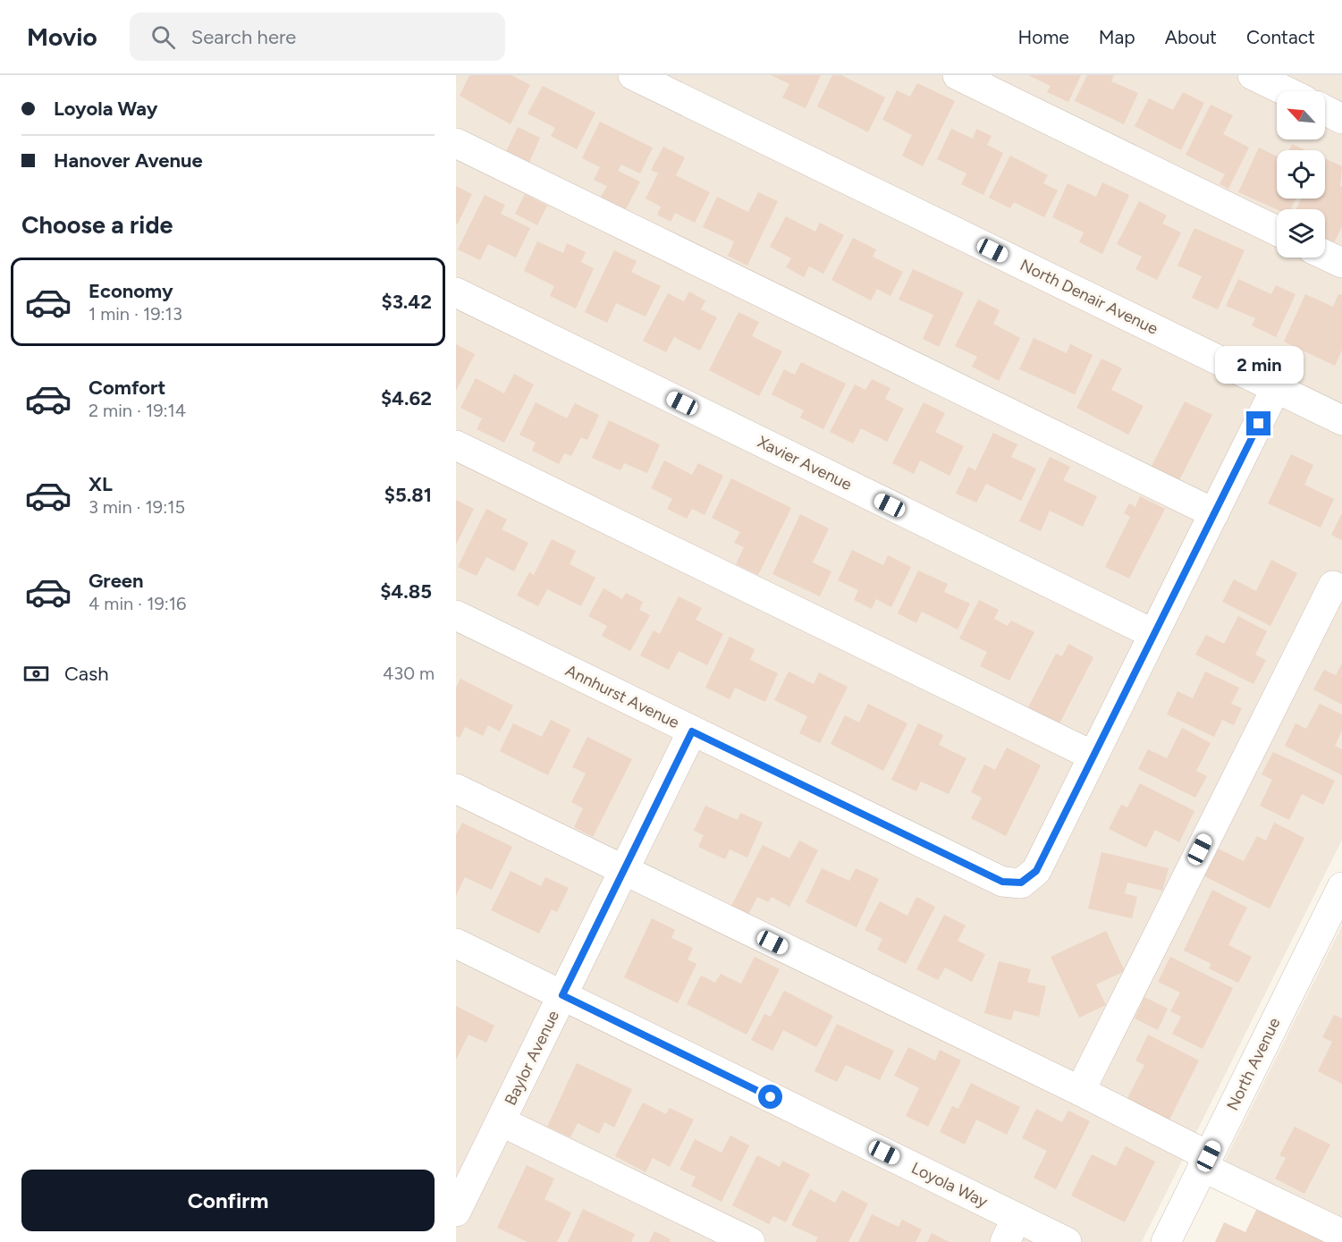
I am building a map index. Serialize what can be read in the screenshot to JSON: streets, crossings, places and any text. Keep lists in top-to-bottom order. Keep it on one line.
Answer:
{"streets":{"street":["North Denair Avenue","Xavier Avenue","Annhurst Avenue","Baylor Avenue","North Avenue","Loyola Way"]},"crossings":[["Annhurst Avenue","Baylor Avenue"],["Baylor Avenue","Loyola Way"]],"north":"top left","page":{"header":"Movio","search":"Search here","nav":["Home","Map","About","Contact"],"banner":["Loyola Way","Hanover Avenue"],"heading":"Choose a ride","list":[{"name":"Economy","note":"1 min · 19:13","value":"$3.42"},{"name":"Comfort","note":"2 min · 19:14","value":"$4.62"},{"name":"XL","note":"3 min · 19:15","value":"$5.81"},{"name":"Green","note":"4 min · 19:16","value":"$4.85"}],"bubble":"2 min","pay":["Cash","430 m"],"buttons":"Confirm"}}
